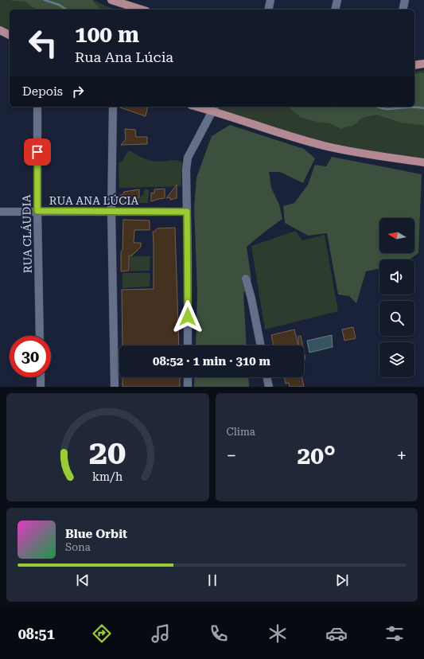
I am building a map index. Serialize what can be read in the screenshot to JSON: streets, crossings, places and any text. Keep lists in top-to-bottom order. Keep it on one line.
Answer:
{"streets":{"street":["RUA ANA LÚCIA","RUA CLÁUDIA"]},"crossings":[["RUA ANA LÚCIA","RUA CLÁUDIA"]],"north":"left","page":{"turn":["100 m","Rua Ana Lúcia"],"then":"Depois","limit":"30","trip":"08:52 · 1 min · 310 m","tile":"Clima","heat":["−","20°","+"],"song":["Blue Orbit","Sona"],"tabs":"08:51","gauge":["20","km/h"]}}
